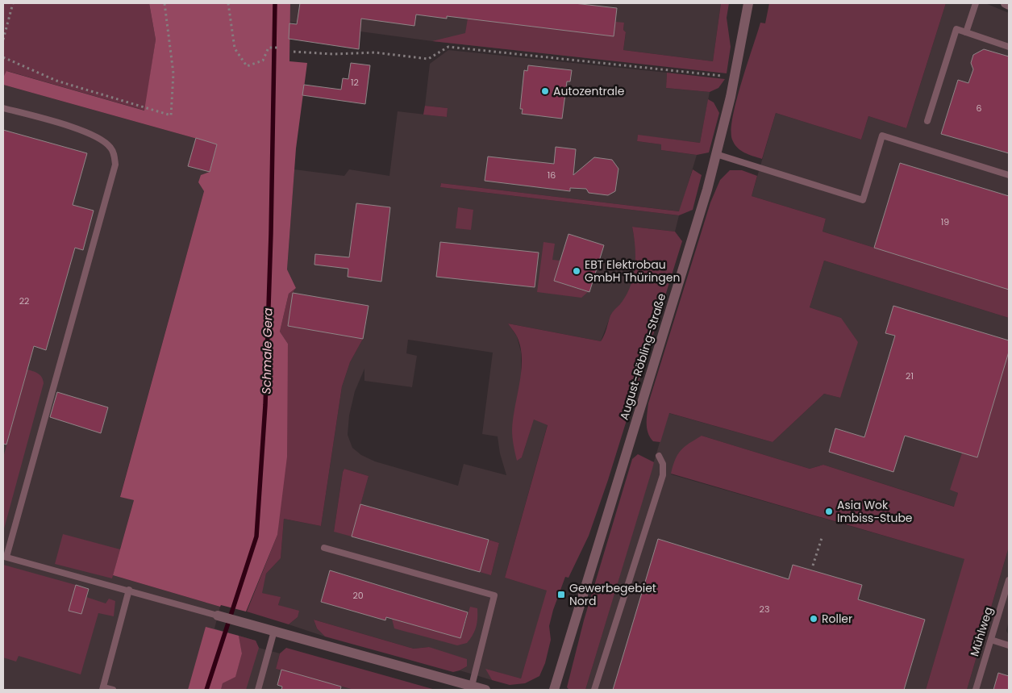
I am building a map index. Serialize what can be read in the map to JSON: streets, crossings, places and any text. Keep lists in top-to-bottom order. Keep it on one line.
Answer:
{"streets":{"street":["August-Röbling-Straße"],"lane":["Mühlweg"]},"water":["Schmale Gera"],"places":{"other":["Autozentrale","EBT Elektrobau GmbH Thüringen","Asia Wok Imbiss-Stube","Roller"],"transit":["Gewerbegebiet Nord"]},"house_numbers":["12","6","16","19","22","21","20","23"]}
